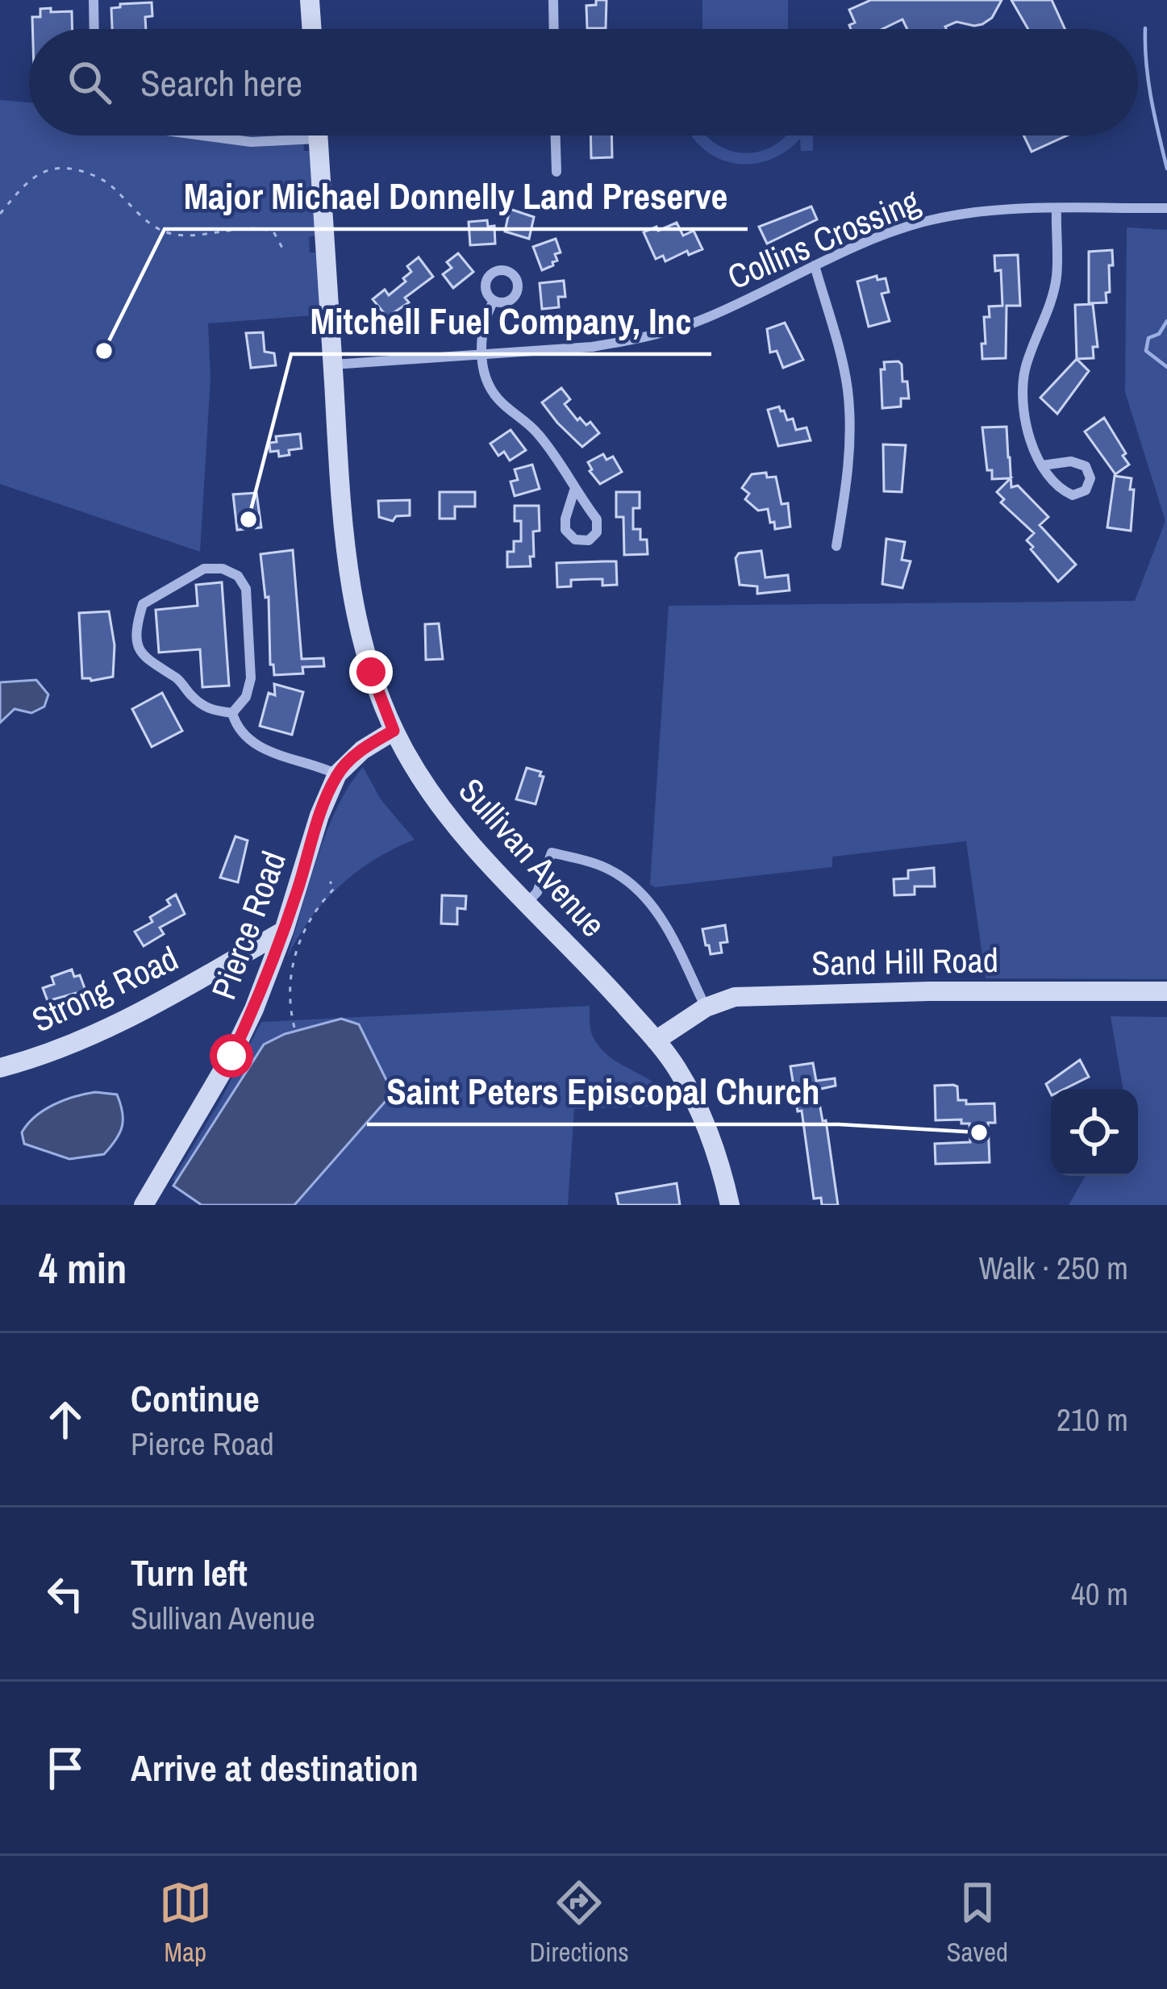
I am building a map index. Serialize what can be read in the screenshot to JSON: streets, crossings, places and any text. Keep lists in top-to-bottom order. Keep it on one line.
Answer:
{"streets":{"street":["Collins Crossing","Sullivan Avenue","Pierce Road","Sand Hill Road","Strong Road"]},"crossings":[["Collins Crossing","Sullivan Avenue"],["Sullivan Avenue","Pierce Road"],["Sullivan Avenue","Sand Hill Road"],["Pierce Road","Strong Road"]],"places":["Major Michael Donnelly Land Preserve","Mitchell Fuel Company, Inc","Saint Peters Episcopal Church"],"page":{"search":"Search here","heading":["4 min","Walk · 250 m"],"list":[["Continue","Pierce Road","210 m"],["Turn left","Sullivan Avenue","40 m"],"Arrive at destination"],"nav":["Map","Directions","Saved"]}}
